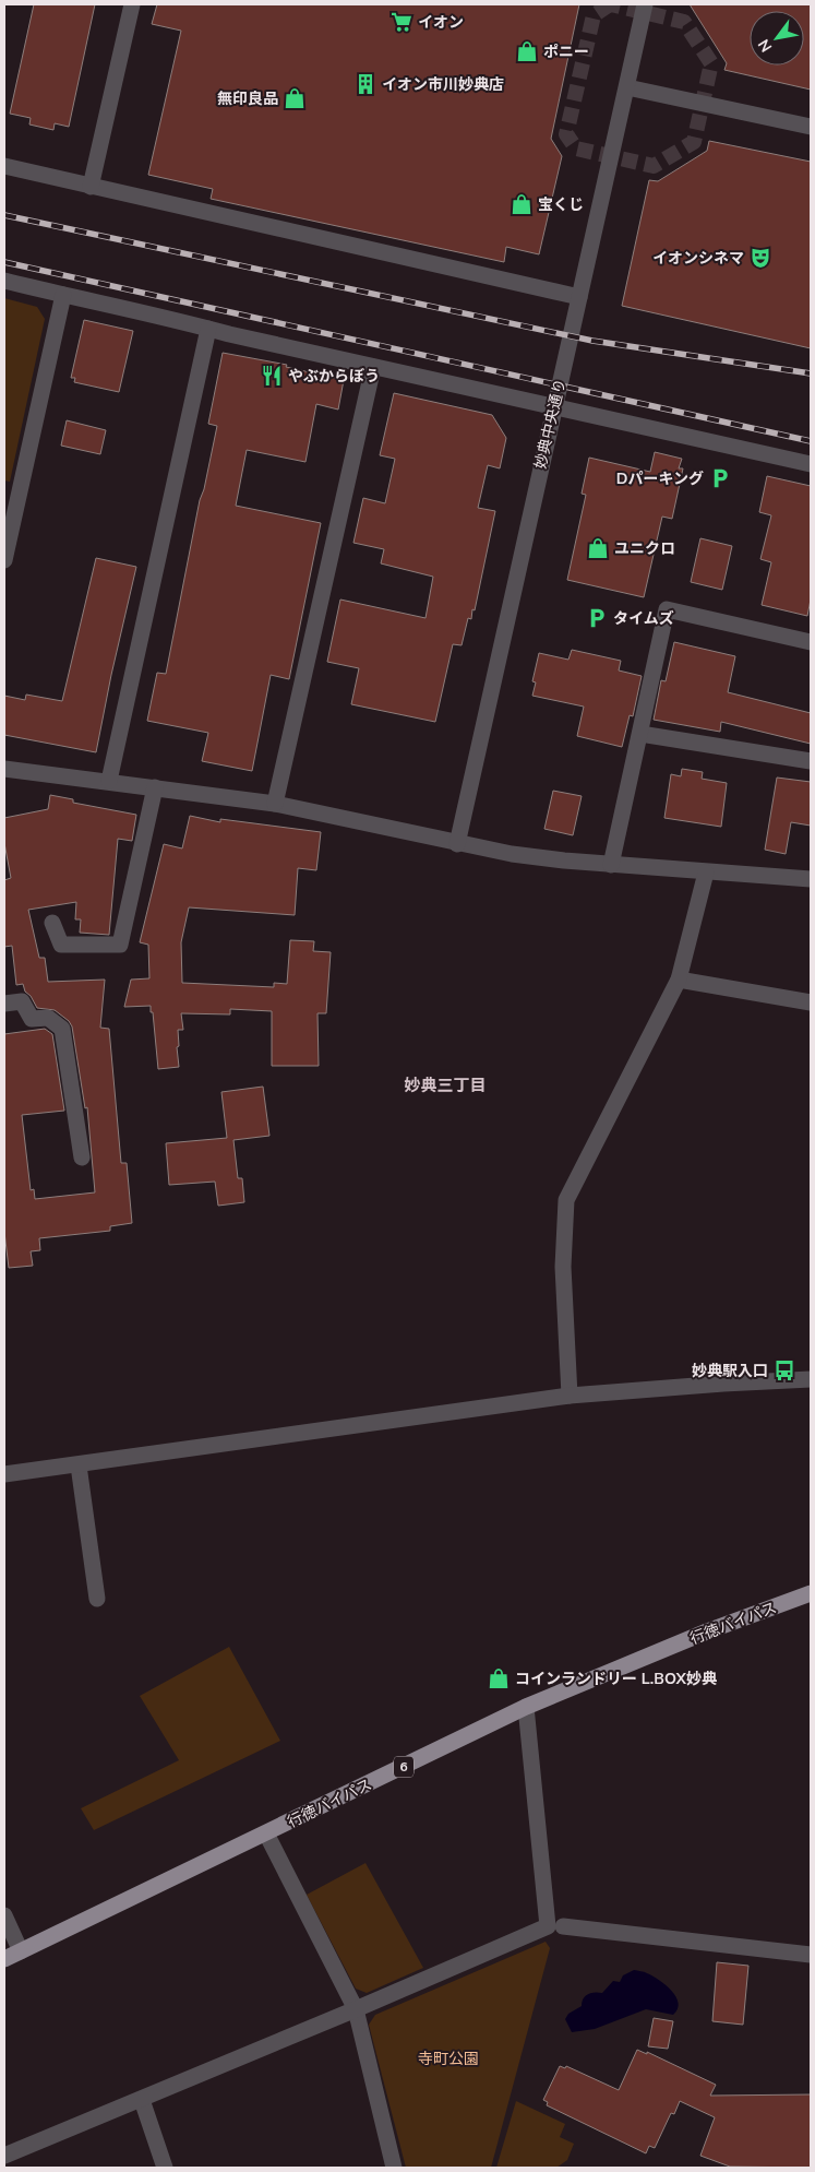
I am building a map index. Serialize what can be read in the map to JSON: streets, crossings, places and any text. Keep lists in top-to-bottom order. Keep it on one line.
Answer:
{"streets":{"main road":["行徳バイパス","6"],"street":["妙典中央通り"]},"districts":["妙典三丁目"],"parks":["寺町公園"],"places":{"supermarket":["イオン"],"shop":["ポニー","無印良品","宝くじ","ユニクロ","コインランドリー L.BOX妙典"],"building":["イオン市川妙典店"],"theatre":["イオンシネマ"],"restaurant":["やぶからぼう"],"parking":["Dパーキング","タイムズ"],"bus stop":["妙典駅入口"]},"north":"bottom left"}
